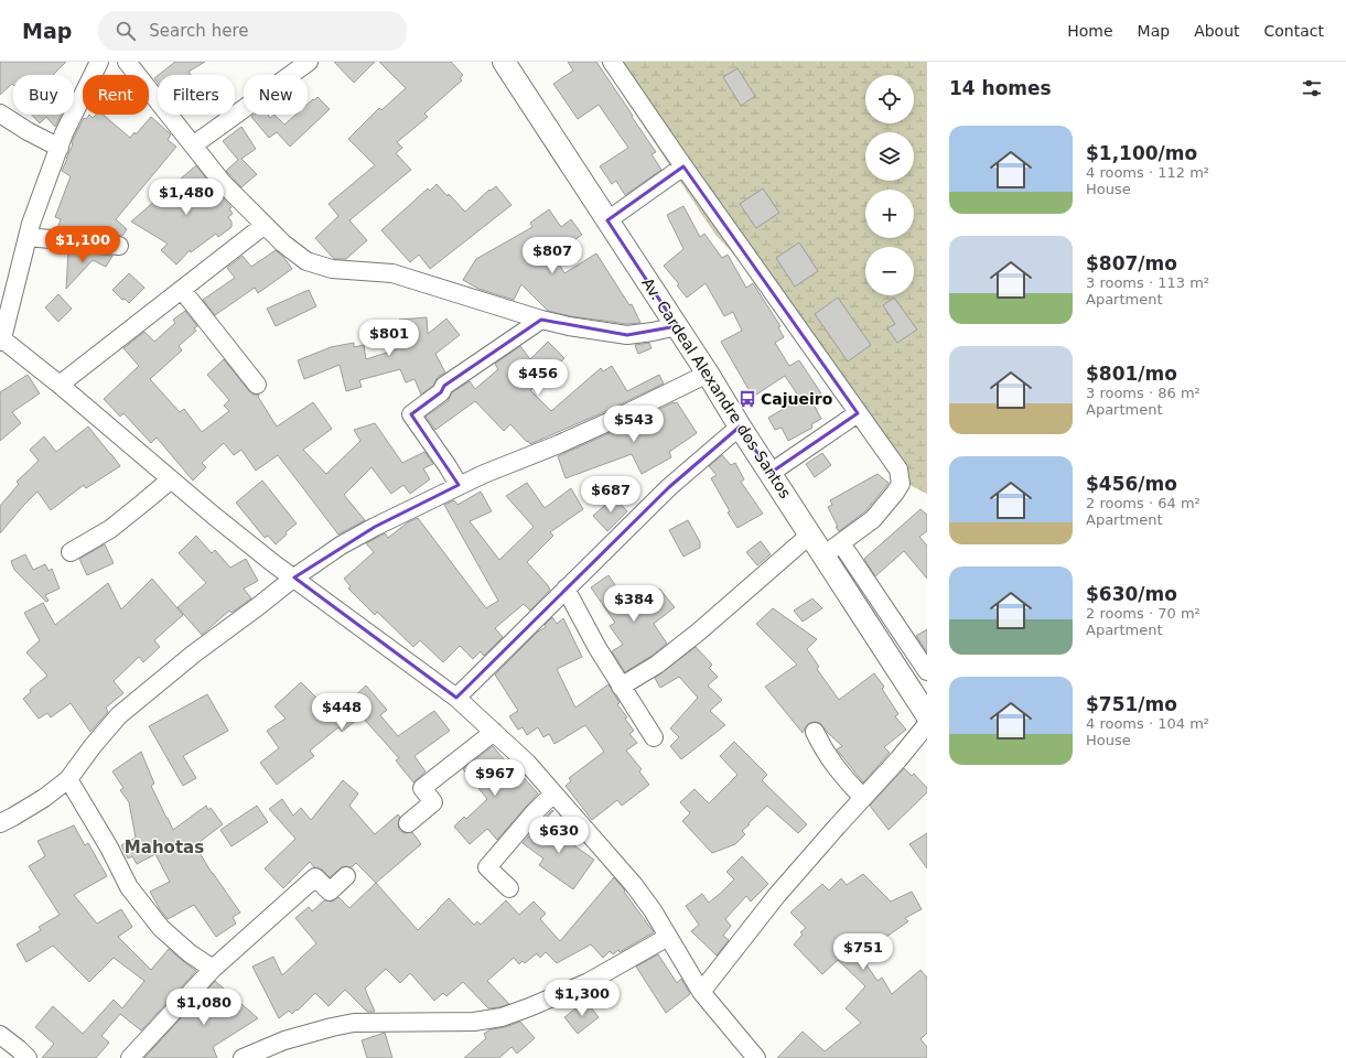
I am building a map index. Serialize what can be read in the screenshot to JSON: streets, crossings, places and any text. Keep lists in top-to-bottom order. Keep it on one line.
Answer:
{"streets":{"street":["Av. Cardeal Alexandre dos Santos"]},"districts":["Mahotas"],"places":{"bus stop":["Cajueiro"]},"page":{"header":"Map","search":"Search here","nav":["Home","Map","About","Contact"],"heading":"14 homes","map_buttons":["+","−"],"chip":["Buy","Rent","Filters","New"],"list":[{"name":"$1,100/mo","note":"4 rooms · 112 m² · House"},{"name":"$807/mo","note":"3 rooms · 113 m² · Apartment"},{"name":"$801/mo","note":"3 rooms · 86 m² · Apartment"},{"name":"$456/mo","note":"2 rooms · 64 m² · Apartment"},{"name":"$630/mo","note":"2 rooms · 70 m² · Apartment"},{"name":"$751/mo","note":"4 rooms · 104 m² · House"}],"price":["$1,480","$1,100","$807","$801","$456","$543","$687","$384","$448","$967","$630","$751","$1,300","$1,080"]}}
